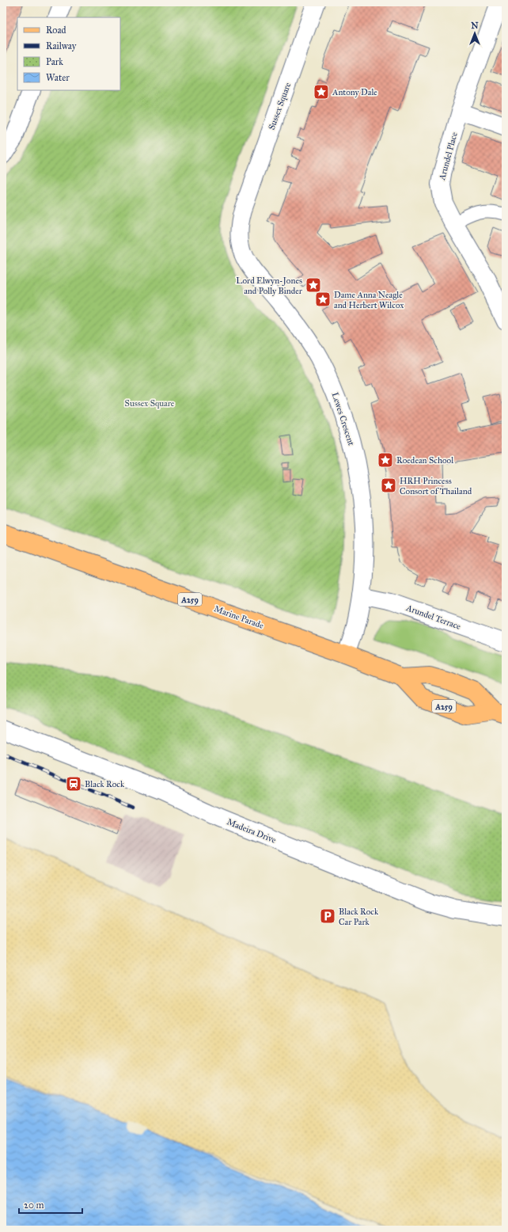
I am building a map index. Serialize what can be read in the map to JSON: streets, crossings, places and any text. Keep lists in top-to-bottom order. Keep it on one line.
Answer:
{"streets":{"main road":["A259","Marine Parade"],"street":["Sussex Square","Arundel Place","Lewes Crescent","Arundel Terrace","Madeira Drive"]},"crossings":[["Sussex Square","Lewes Crescent"],["Lewes Crescent","Marine Parade"],["Lewes Crescent","Arundel Terrace"]],"parks":["Sussex Square"],"places":{"place":["Antony Dale","Lord Elwyn-Jones and Polly Binder","Dame Anna Neagle and Herbert Wilcox","Roedean School","HRH Princess Consort of Thailand"],"station":["Black Rock"],"parking":["Black Rock Car Park"]},"legend":["Road","Railway","Park","Water"],"scale_bar":"20 m","north":"top"}
